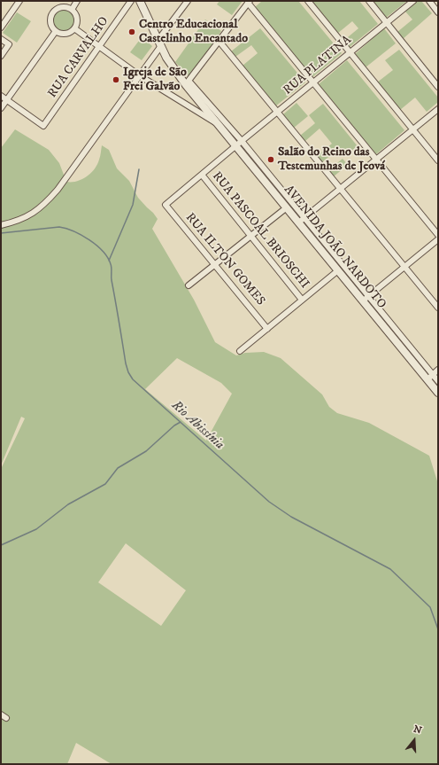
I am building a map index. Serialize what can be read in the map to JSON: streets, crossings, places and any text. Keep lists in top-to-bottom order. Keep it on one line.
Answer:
{"streets":{"street":["RUA CARVALHO","RUA PLATINA","RUA PASCOAL BRIOSCHI","AVENIDA JOÃO NARDOTO","RUA ILTON GOMES"]},"crossings":[["RUA PLATINA","RUA PASCOAL BRIOSCHI"],["RUA PLATINA","AVENIDA JOÃO NARDOTO"],["RUA PLATINA","RUA ILTON GOMES"]],"water":["Rio Abissínia"],"places":["Centro Educacional Castelinho Encantado","Igreja de São Frei Galvão","Salão do Reino das Testemunhas de Jeová"],"north":"top"}
